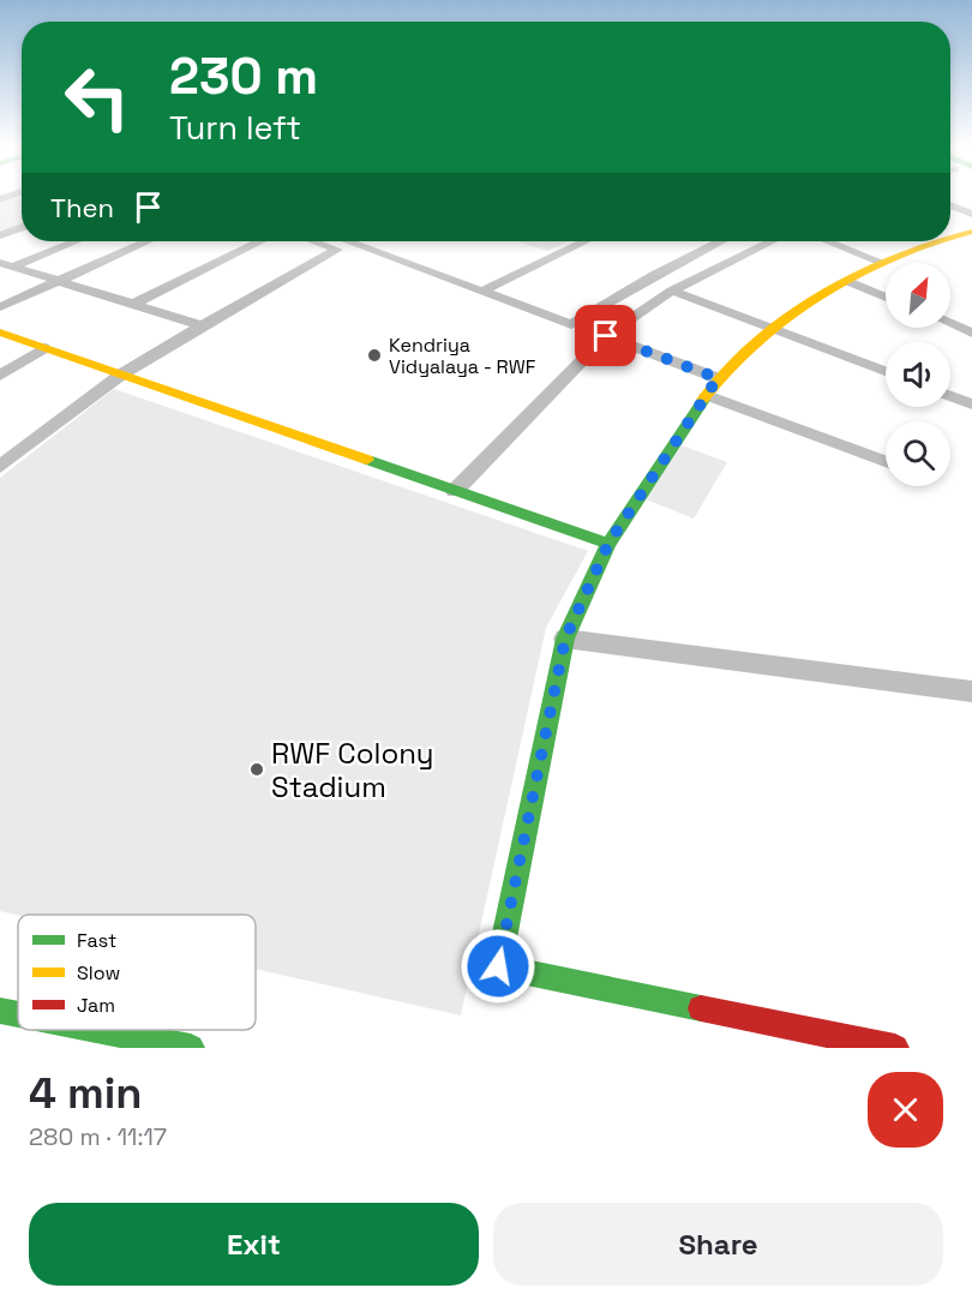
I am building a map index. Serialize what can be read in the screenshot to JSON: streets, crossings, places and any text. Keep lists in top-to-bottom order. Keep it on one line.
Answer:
{"places":["Kendriya Vidyalaya - RWF","RWF Colony Stadium"],"legend":["Fast","Slow","Jam"],"north":"top right","page":{"turn":["230 m","Turn left"],"then":"Then","heading":["4 min","280 m · 11:17"],"buttons":["Exit","Share"]}}
